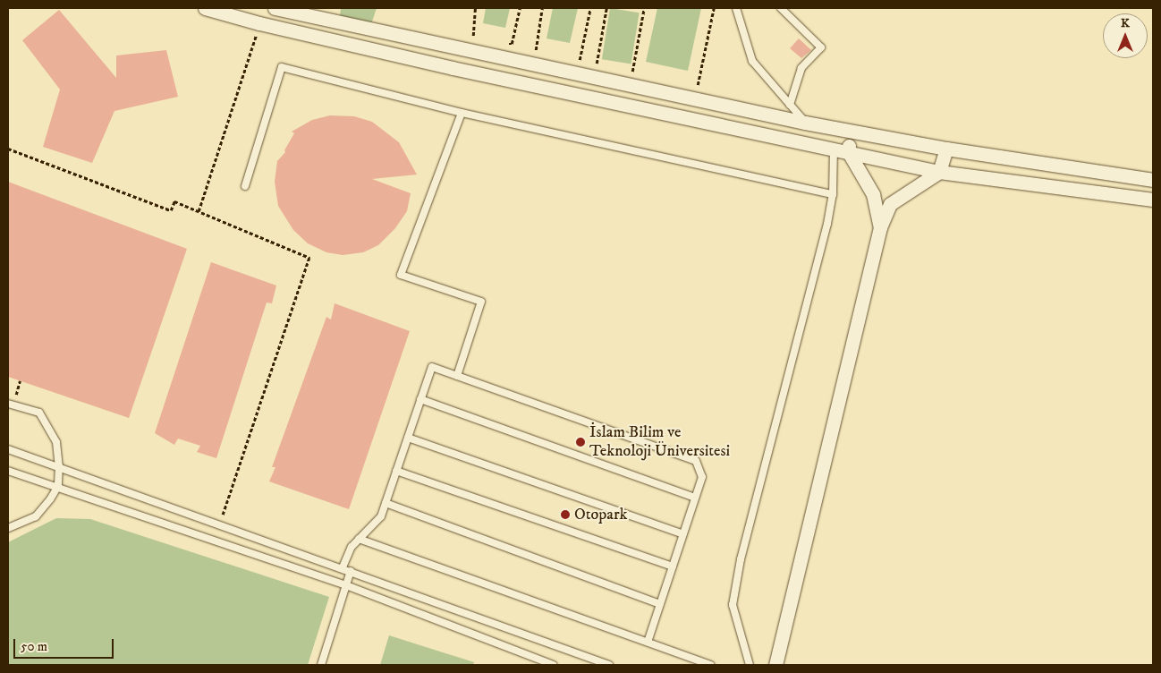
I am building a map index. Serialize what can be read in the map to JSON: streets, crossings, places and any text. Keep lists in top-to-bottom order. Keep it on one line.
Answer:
{"places":["İslam Bilim ve Teknoloji Üniversitesi","Otopark"],"scale_bar":"50 m","north":"top"}
